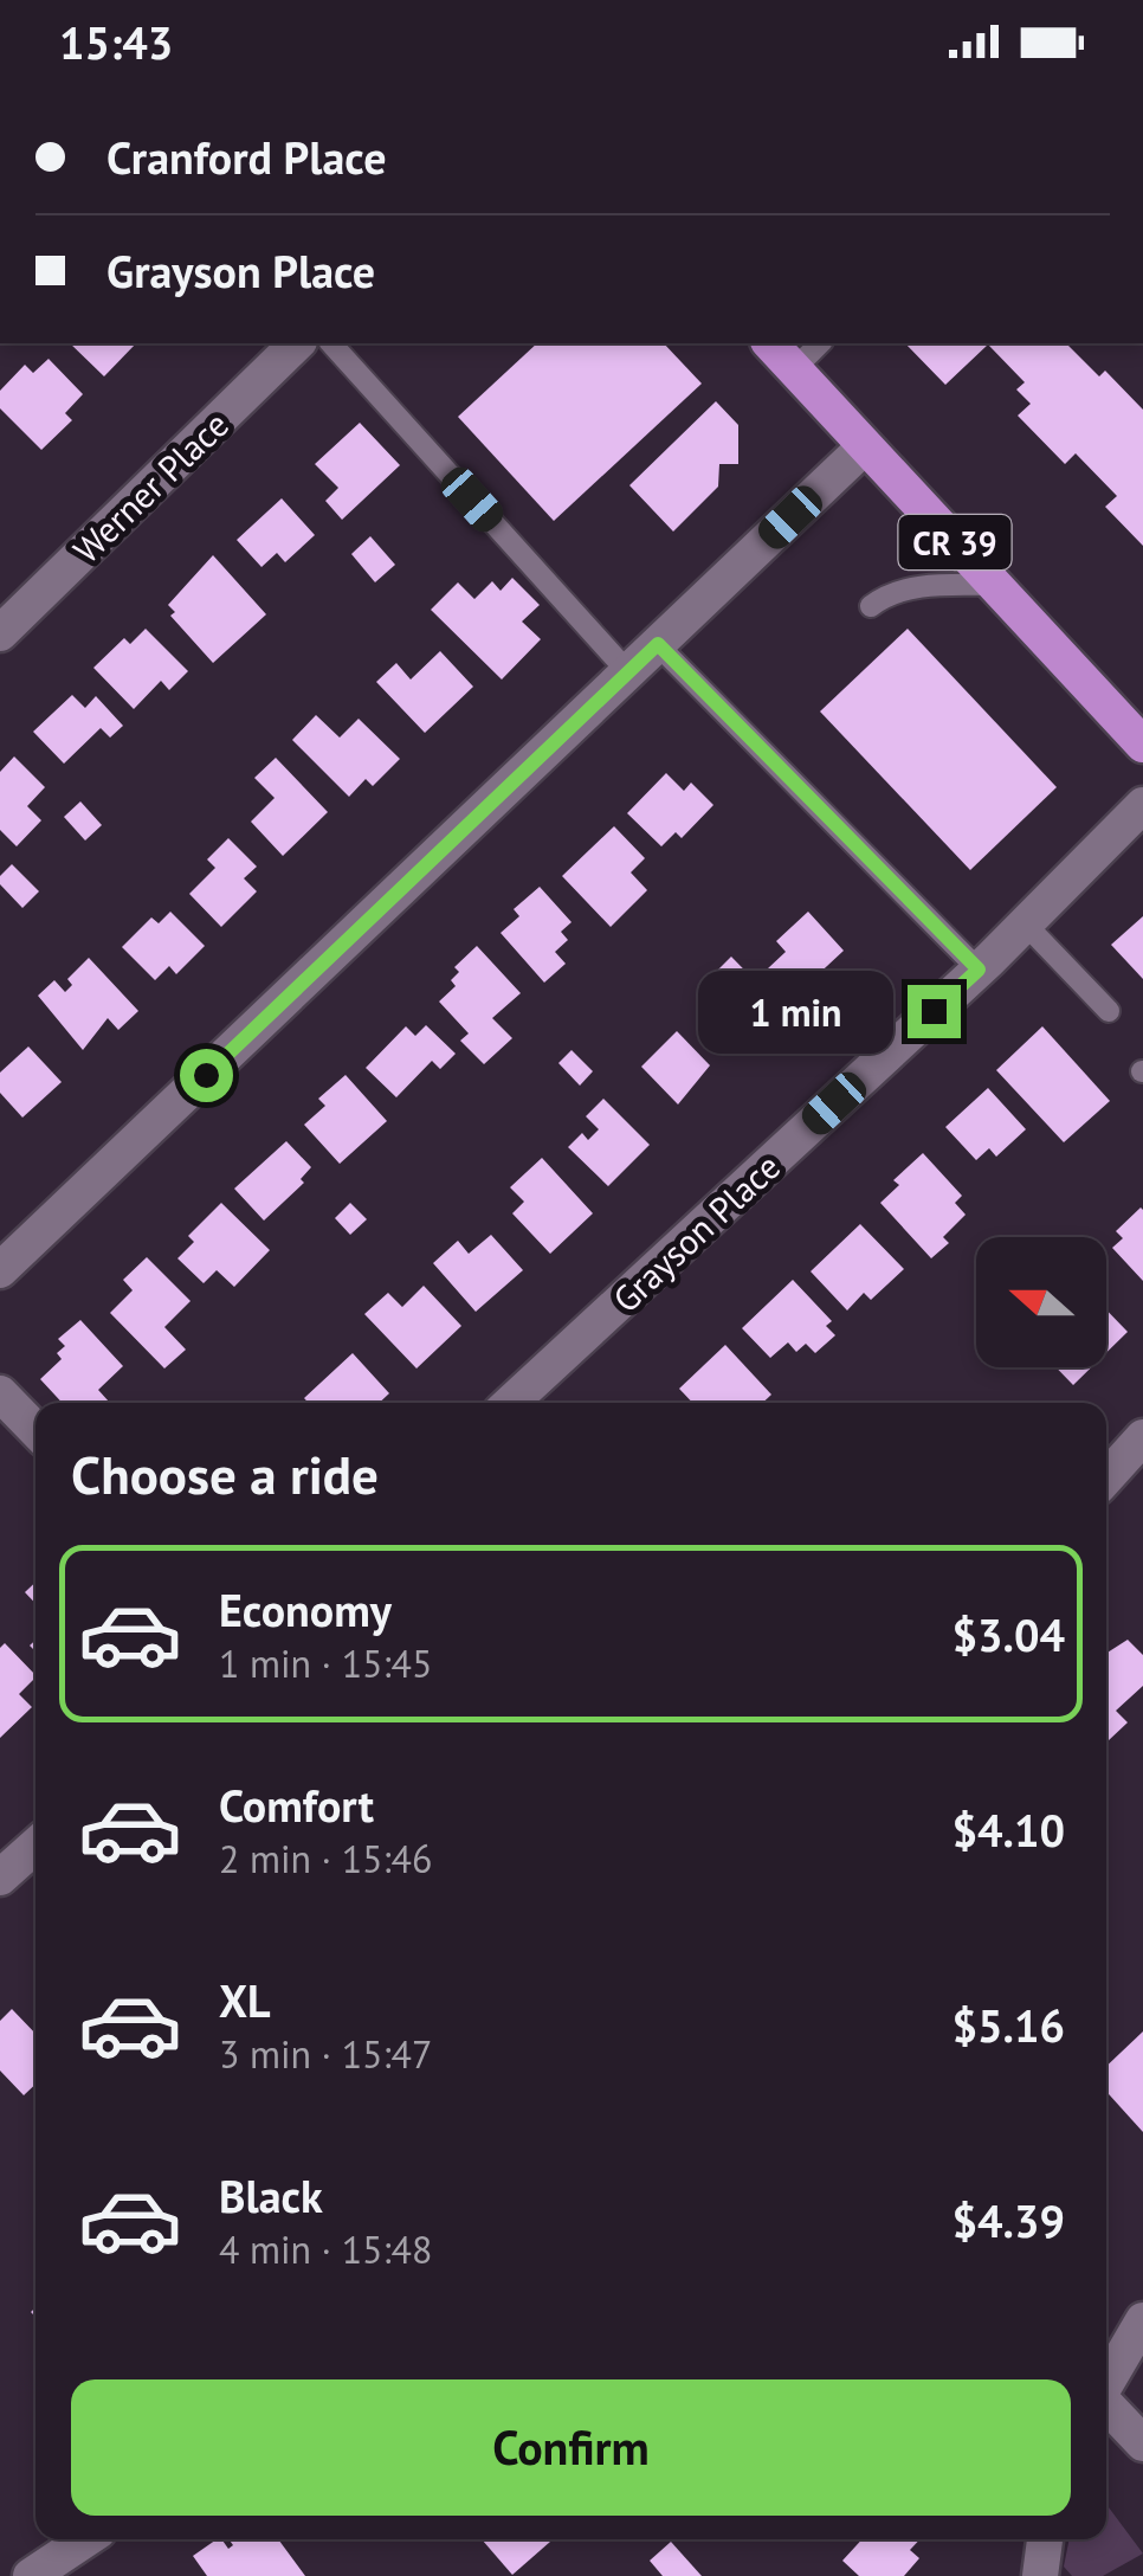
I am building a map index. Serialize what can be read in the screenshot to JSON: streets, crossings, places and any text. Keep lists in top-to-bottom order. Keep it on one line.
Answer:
{"streets":{"main road":["CR 39"],"street":["Werner Place","Grayson Place"]},"north":"left","page":{"status":"15:43","banner":["Cranford Place","Grayson Place"],"bubble":"1 min","heading":"Choose a ride","list":[{"name":"Economy","note":"1 min · 15:45","value":"$3.04"},{"name":"Comfort","note":"2 min · 15:46","value":"$4.10"},{"name":"XL","note":"3 min · 15:47","value":"$5.16"},{"name":"Black","note":"4 min · 15:48","value":"$4.39"}],"buttons":"Confirm"}}
